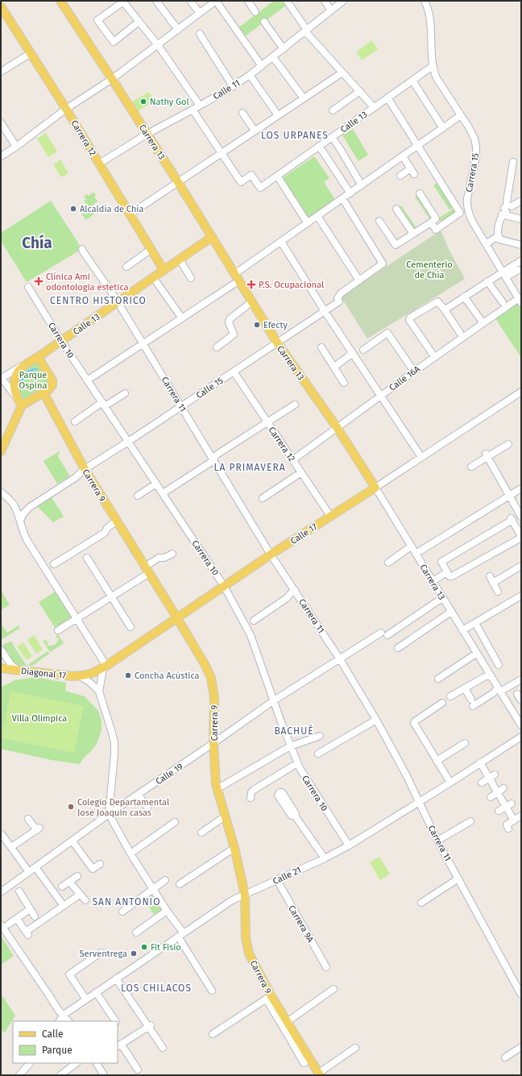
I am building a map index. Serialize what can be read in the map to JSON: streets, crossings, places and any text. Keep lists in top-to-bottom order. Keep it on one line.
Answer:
{"streets":{"main road":["Calle 13","Carrera 12","Carrera 13","Carrera 9","Calle 17","Diagonal 17"],"street":["Calle 11","Carrera 15","Carrera 10","Calle 16A","Calle 15","Carrera 11","Calle 19","Calle 21","Carrera 9A"]},"crossings":[["Calle 11","Carrera 12"],["Calle 11","Carrera 13"],["Calle 13","Carrera 12"],["Calle 13","Carrera 13"],["Calle 13","Carrera 15"],["Calle 13","Carrera 10"],["Calle 13","Carrera 11"],["Carrera 12","Calle 16A"],["Carrera 12","Calle 15"],["Carrera 12","Calle 17"],["Carrera 13","Calle 16A"],["Carrera 13","Calle 15"],["Carrera 13","Calle 17"],["Carrera 13","Calle 19"],["Carrera 15","Calle 16A"],["Carrera 10","Calle 15"],["Carrera 10","Calle 17"],["Carrera 10","Calle 19"],["Carrera 10","Calle 21"],["Calle 15","Carrera 11"],["Calle 15","Carrera 9"],["Carrera 11","Calle 17"],["Carrera 11","Calle 19"],["Carrera 11","Calle 21"],["Carrera 9","Calle 17"],["Carrera 9","Calle 19"],["Carrera 9","Calle 21"],["Calle 17","Diagonal 17"],["Calle 21","Carrera 9A"]],"districts":["LOS URPANES","Chía","CENTRO HISTORICO","LA PRIMAVERA","BACHUÉ","SAN ANTONIO","LOS CHILACOS"],"parks":["Cementerio de Chía","Parque Ospina","Villa Olimpica"],"places":{"other":["Nathy Gol","Alcaldía de Chía","Efecty","Concha Acústica","Colegio Departamental Jose Joaquin casas","Fit Fisio","Serventrega"],"health":["Clínica Ami odontologia estetica","P.S. Ocupacional"]},"legend":["Calle","Parque"]}
